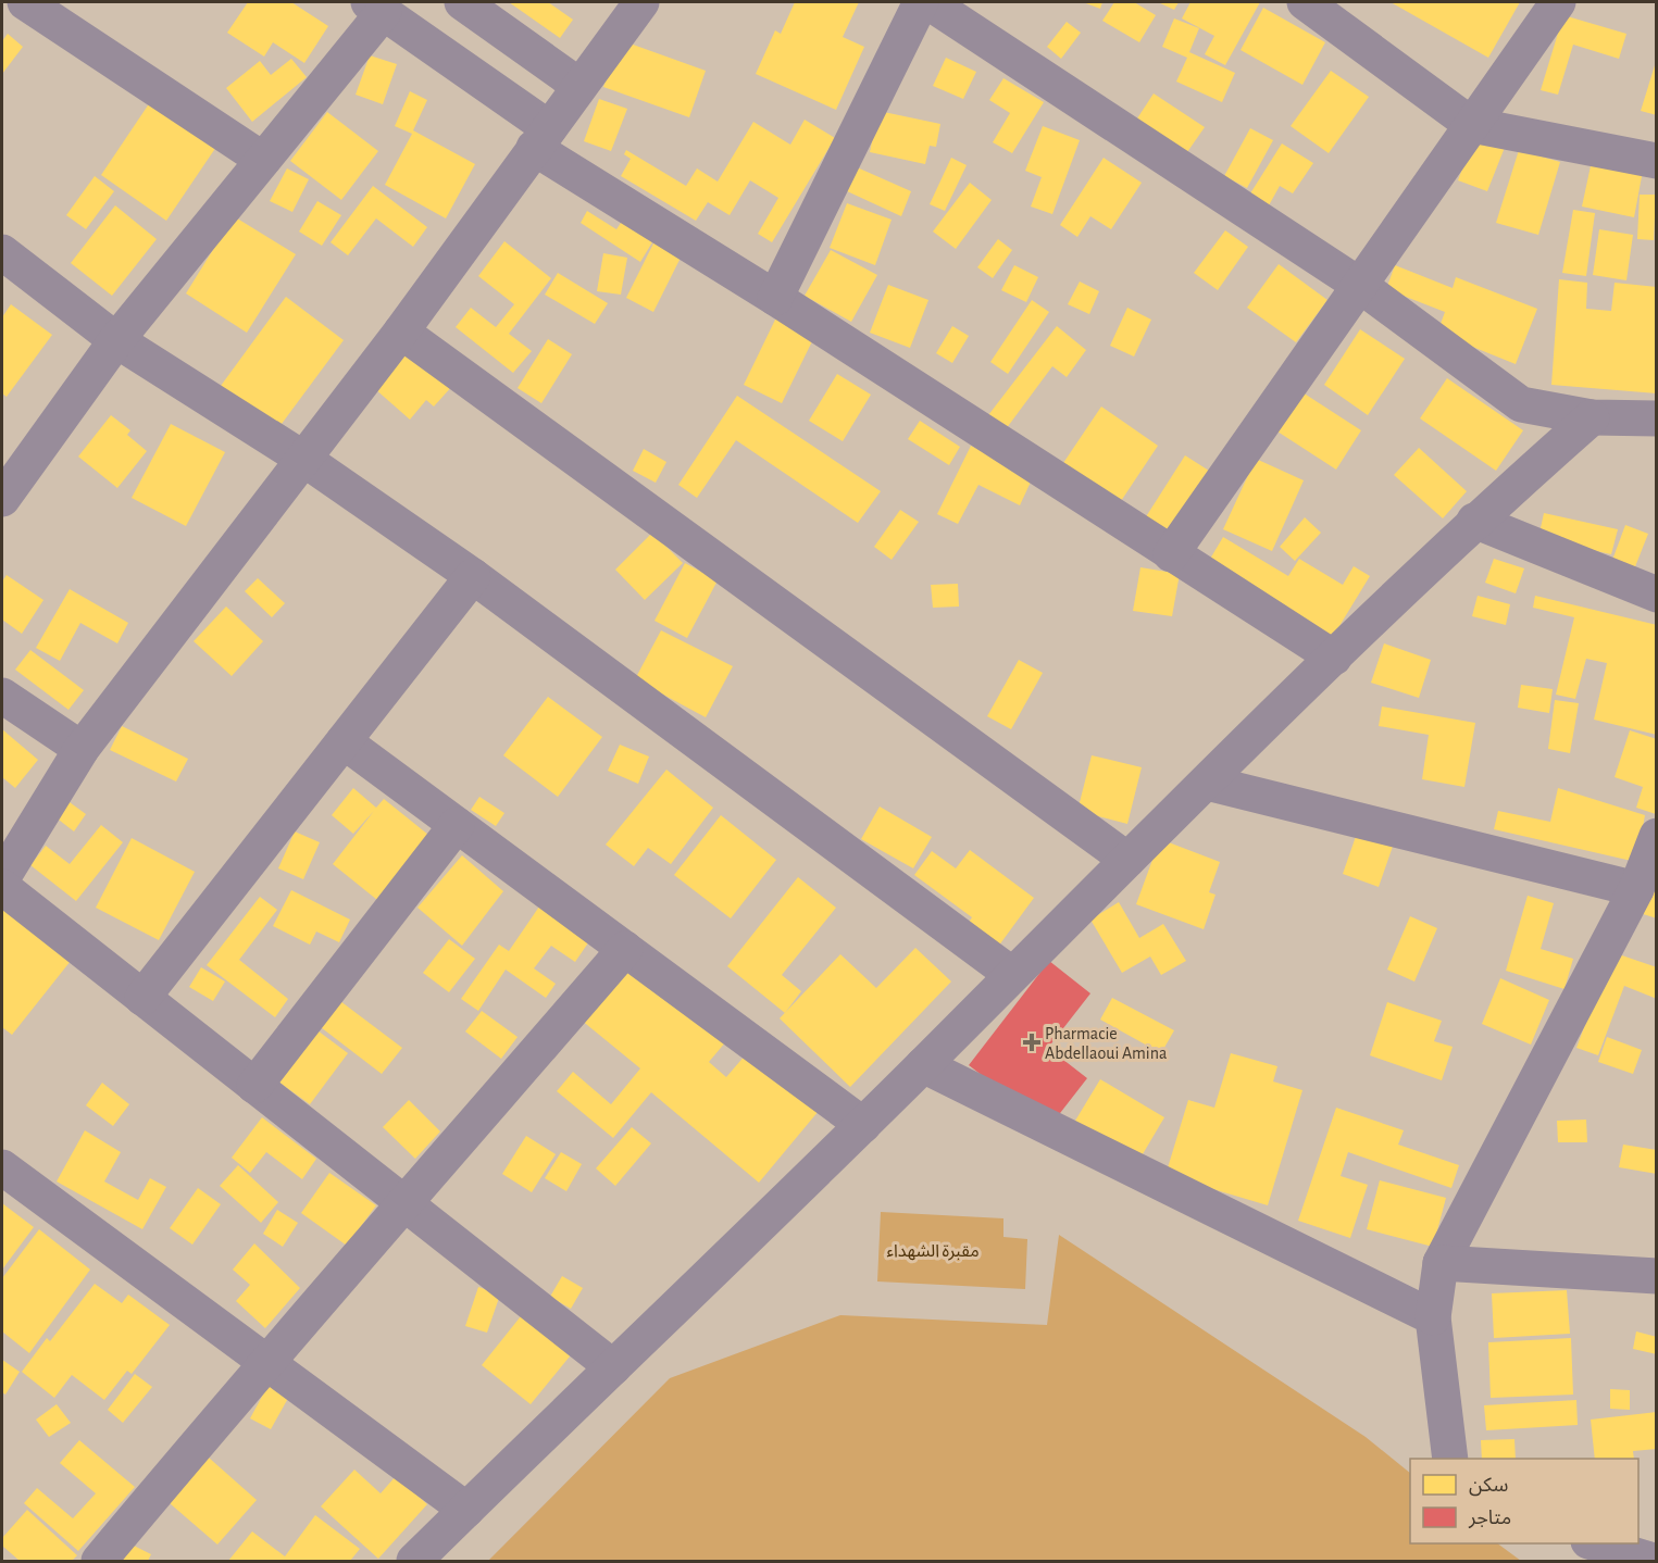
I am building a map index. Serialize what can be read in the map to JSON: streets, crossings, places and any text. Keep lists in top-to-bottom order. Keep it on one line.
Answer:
{"parks":["مقبرة الشهداء"],"places":{"health":["Pharmacie Abdellaoui Amina"]},"legend":["سكن","متاجر"]}
